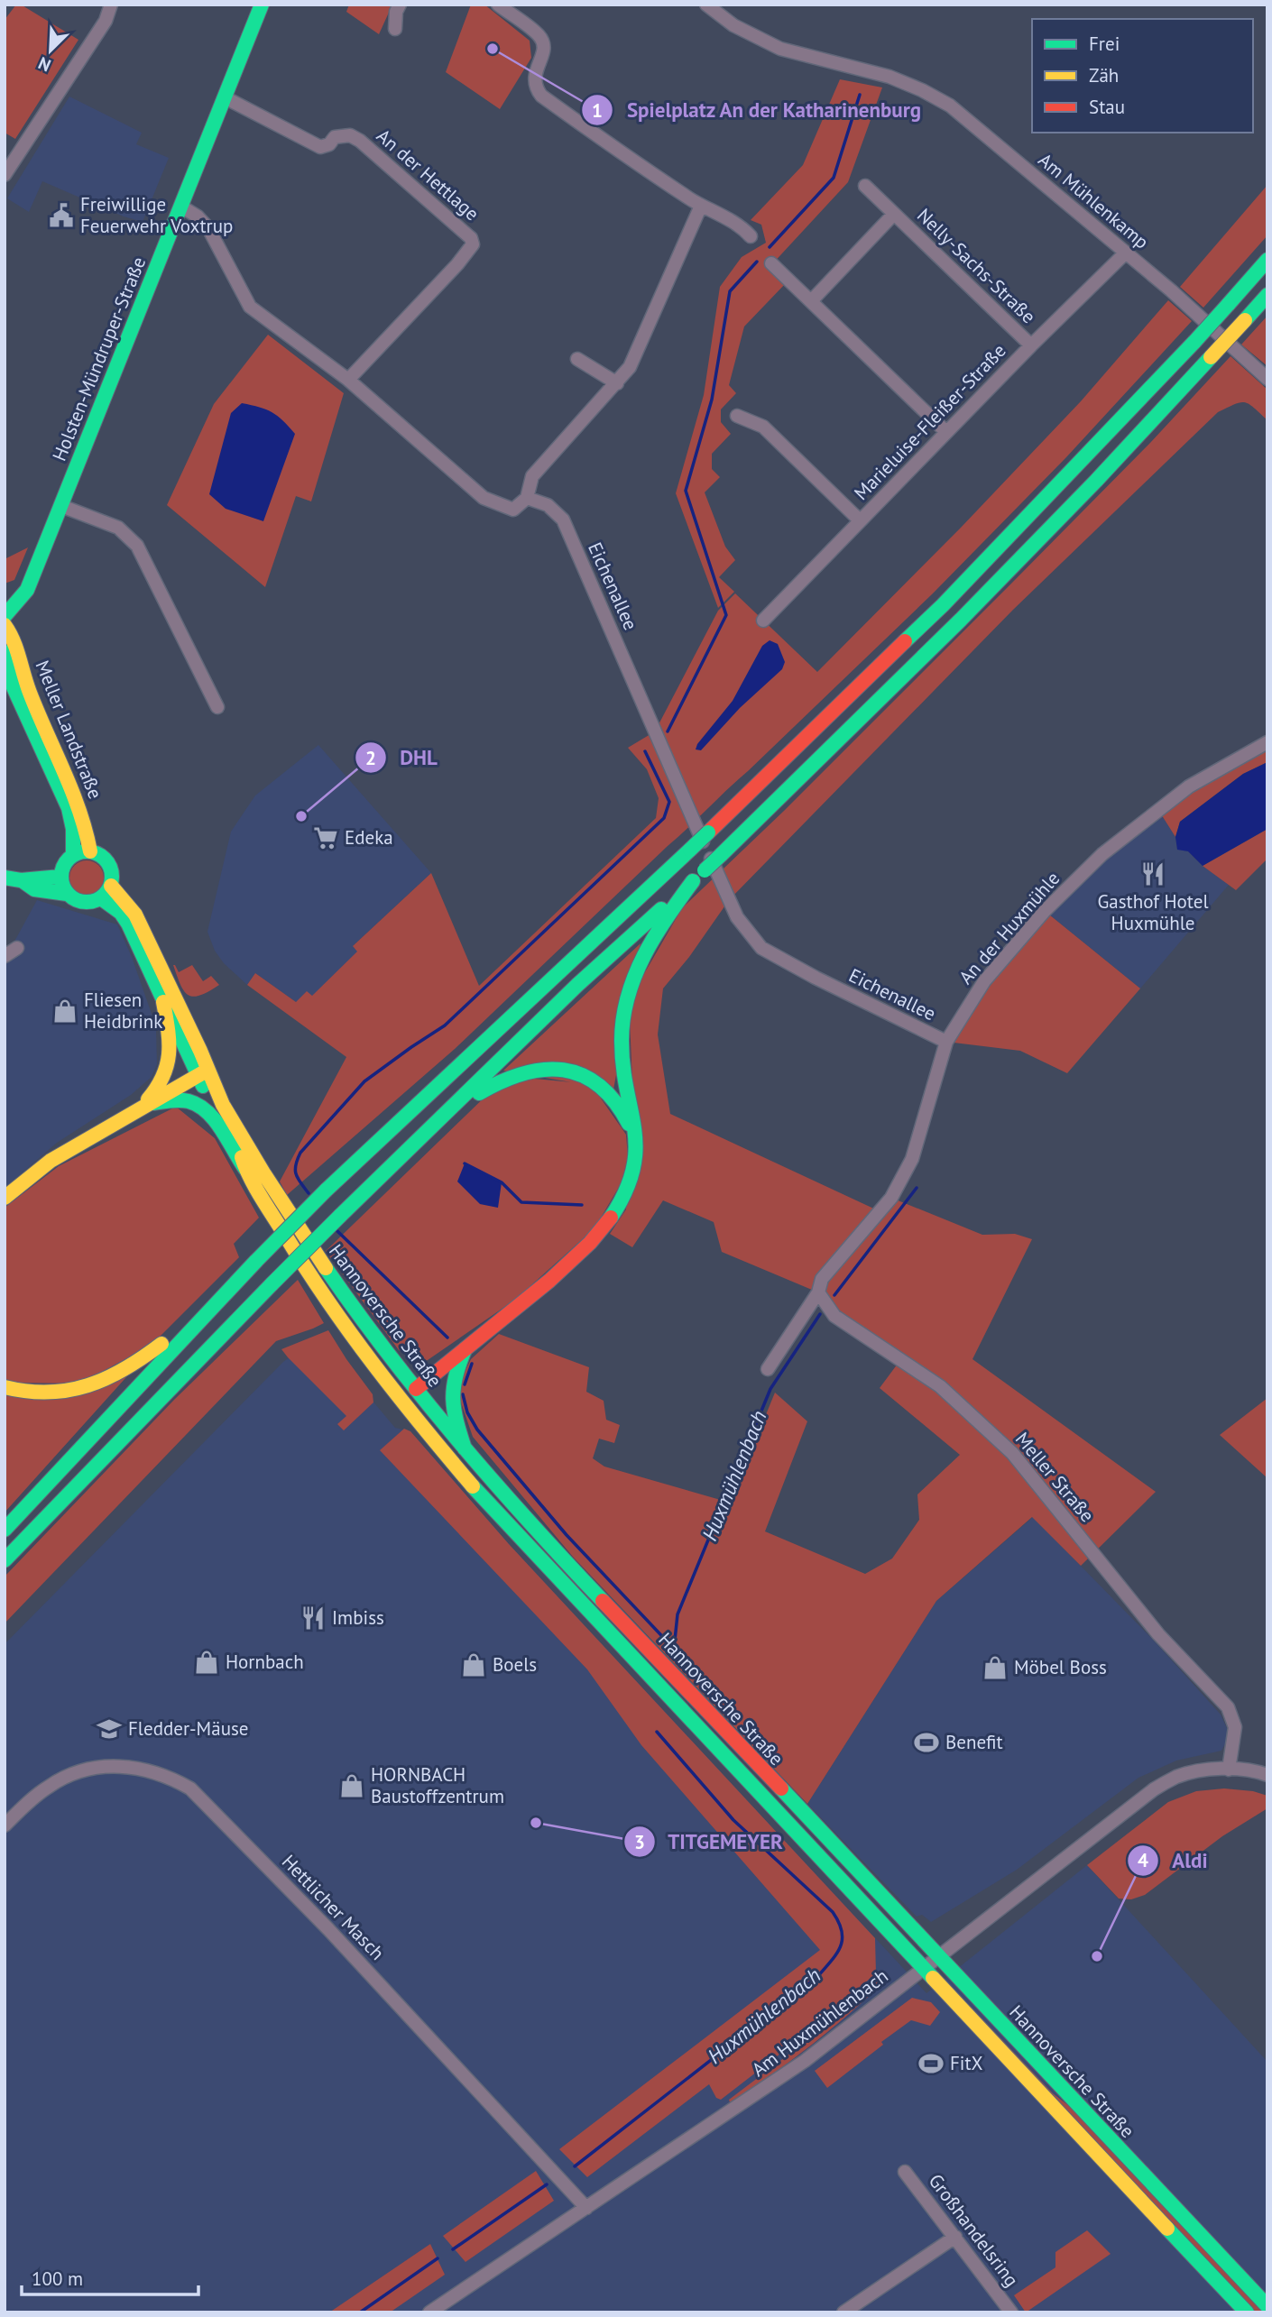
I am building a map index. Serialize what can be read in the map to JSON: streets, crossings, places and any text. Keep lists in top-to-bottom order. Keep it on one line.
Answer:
{"streets":{"main road":["Holsten-Mündruper-Straße","Meller Landstraße","Hannoversche Straße"],"street":["An der Hettlage","Am Mühlenkamp","Nelly-Sachs-Straße","Marieluise-Fleißer-Straße","Eichenallee","An der Huxmühle","Meller Straße","Hettlicher Masch","Am Huxmühlenbach","Großhandelsring"]},"crossings":[["An der Hettlage","Holsten-Mündruper-Straße"],["Am Mühlenkamp","Marieluise-Fleißer-Straße"],["Nelly-Sachs-Straße","Marieluise-Fleißer-Straße"],["Eichenallee","An der Huxmühle"],["An der Huxmühle","Meller Straße"],["Hannoversche Straße","Am Huxmühlenbach"],["Meller Straße","Am Huxmühlenbach"],["Hettlicher Masch","Am Huxmühlenbach"]],"water":["Huxmühlenbach"],"places":{"other":["Spielplatz An der Katharinenburg","DHL","TITGEMEYER","Aldi"],"public building":["Freiwillige Feuerwehr Voxtrup"],"supermarket":["Edeka"],"restaurant":["Gasthof Hotel Huxmühle","Imbiss"],"shop":["Fliesen Heidbrink","Hornbach","Boels","Möbel Boss","HORNBACH Baustoffzentrum"],"school or university":["Fledder-Mäuse"],"sports":["Benefit","FitX"]},"legend":["Frei","Zäh","Stau"],"scale_bar":"100 m","north":"bottom left"}
